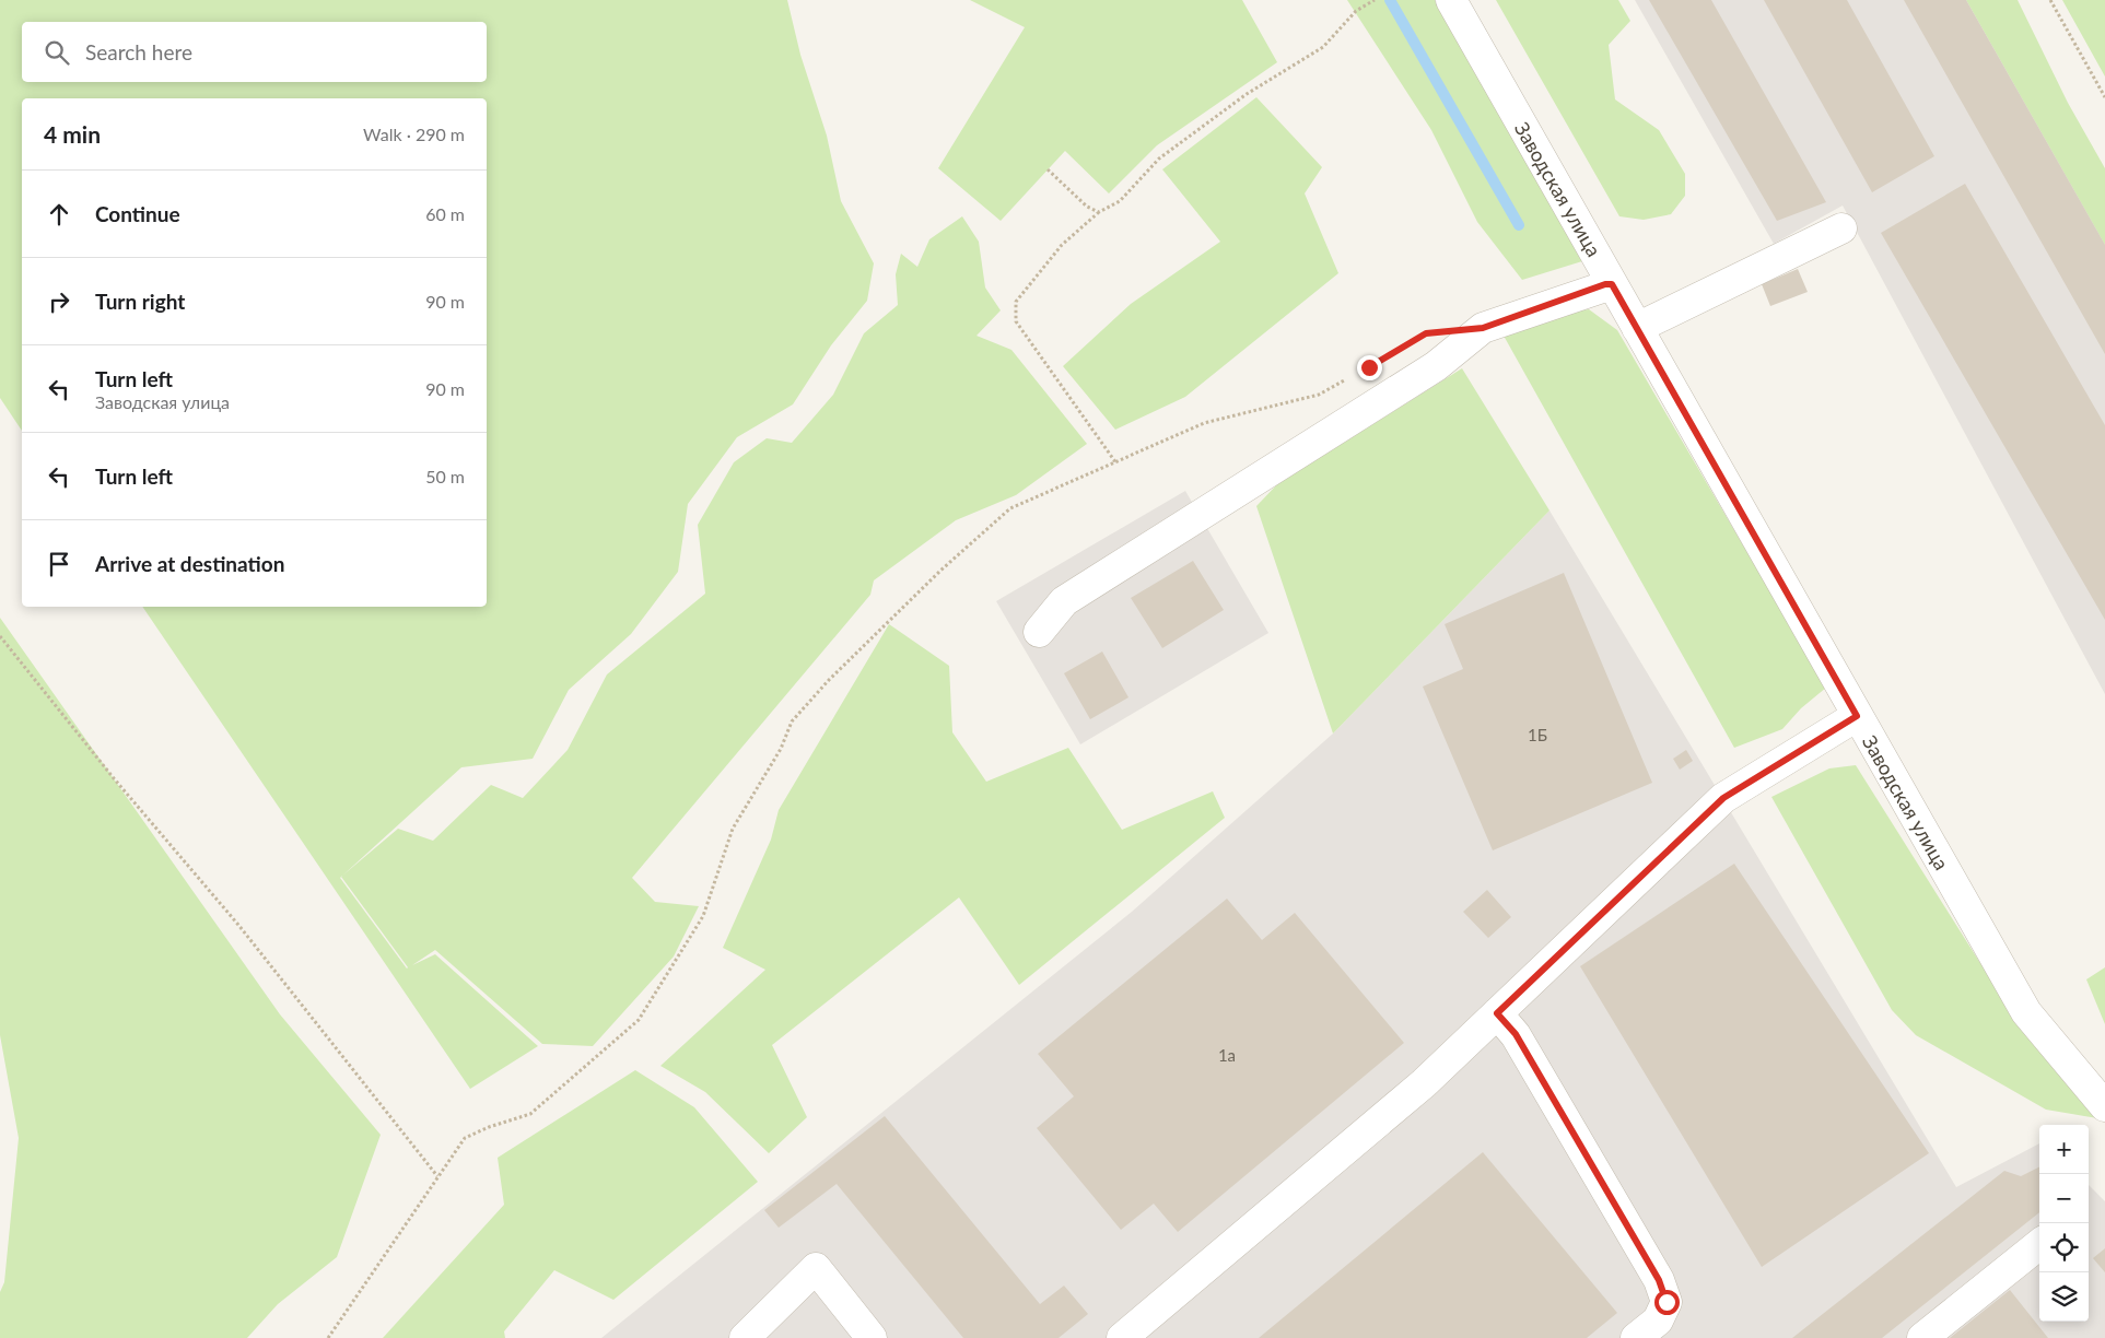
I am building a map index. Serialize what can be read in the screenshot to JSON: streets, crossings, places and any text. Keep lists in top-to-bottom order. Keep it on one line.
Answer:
{"streets":{"street":["Заводская улица"]},"house_numbers":["1Б","1а"],"page":{"search":"Search here","heading":["4 min","Walk · 290 m"],"list":[["Continue","60 m"],["Turn right","90 m"],["Turn left","Заводская улица","90 m"],["Turn left","50 m"],"Arrive at destination"],"map_buttons":["+","−"]}}
